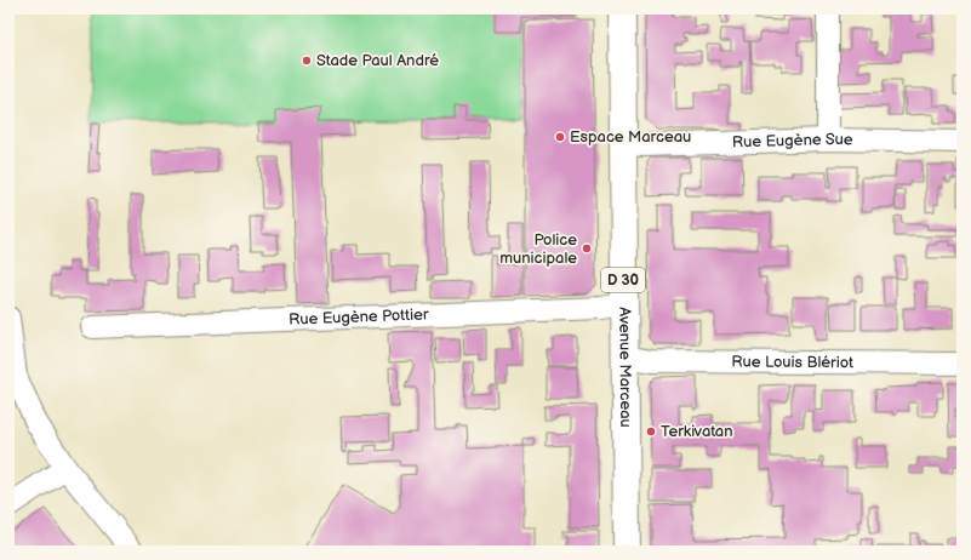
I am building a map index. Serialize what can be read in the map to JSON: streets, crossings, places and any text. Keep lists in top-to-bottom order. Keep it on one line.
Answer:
{"streets":{"main road":["D 30","Avenue Marceau"],"street":["Rue Eugène Sue","Rue Eugène Pottier","Rue Louis Blériot"]},"crossings":[["Rue Eugène Sue","Avenue Marceau"],["Rue Eugène Pottier","Avenue Marceau"],["Rue Louis Blériot","Avenue Marceau"]],"places":["Stade Paul André","Espace Marceau","Police municipale","Terkivatan"]}
